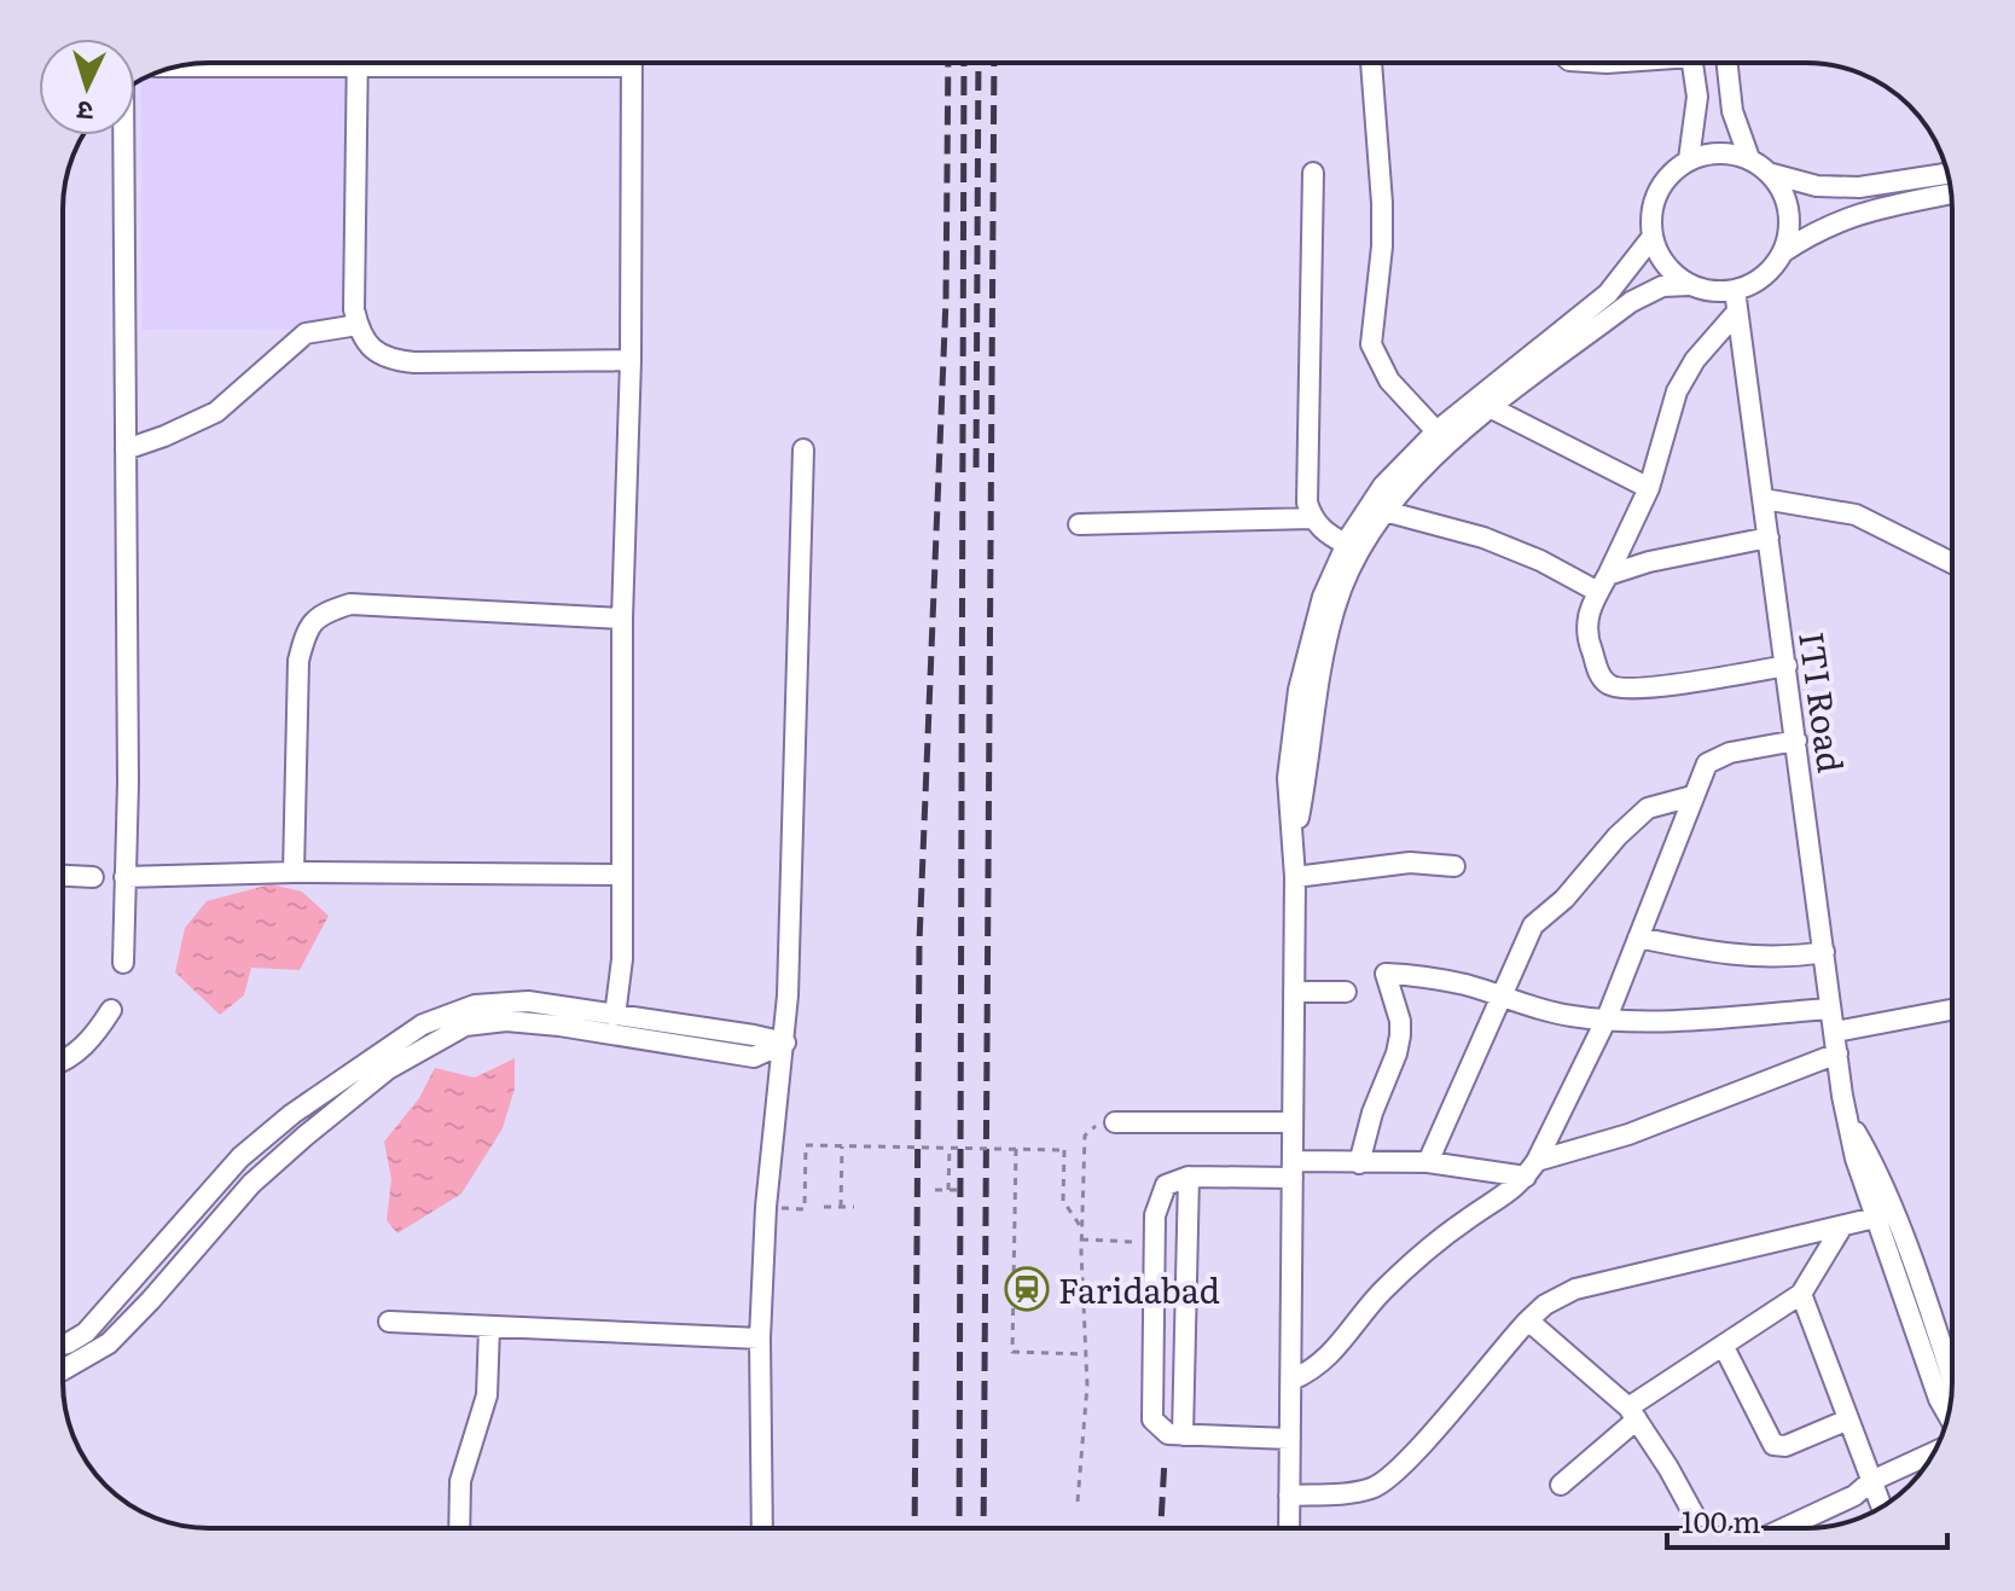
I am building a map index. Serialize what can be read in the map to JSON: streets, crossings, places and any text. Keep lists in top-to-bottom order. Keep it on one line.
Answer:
{"streets":{"street":["ITI Road"]},"places":{"station":["Faridabad"]},"scale_bar":"100 m","north":"bottom"}
